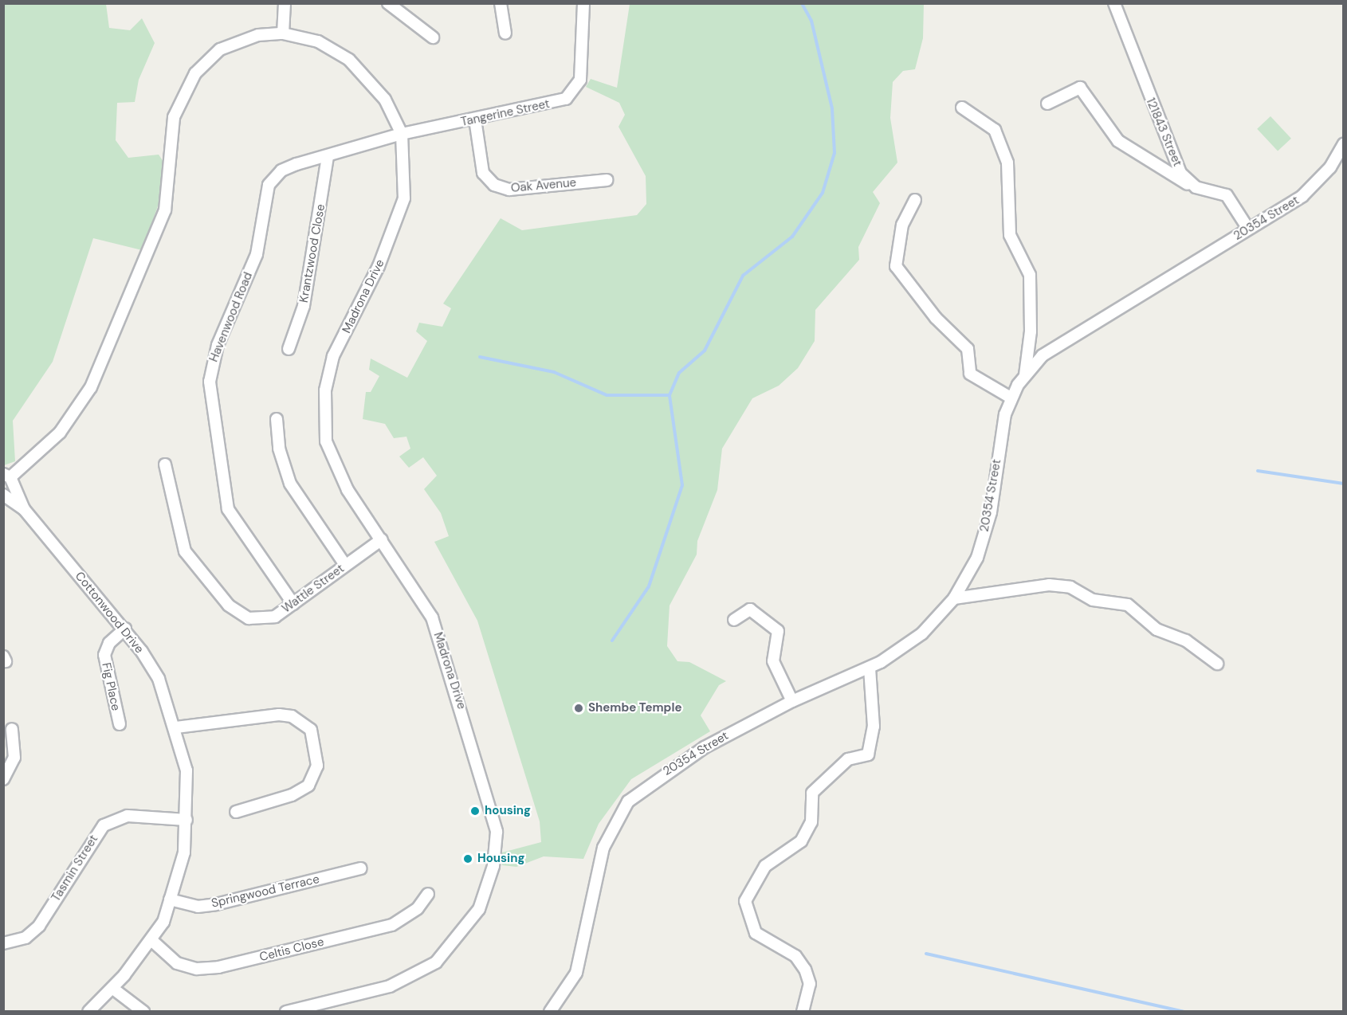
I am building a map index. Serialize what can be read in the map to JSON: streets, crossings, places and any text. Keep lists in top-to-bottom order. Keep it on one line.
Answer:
{"streets":{"street":["Tangerine Street","121843 Street","Oak Avenue","20354 Street","Krantzwood Close","Madrona Drive","Havenwood Road","Wattle Street","Cottonwood Drive","Fig Place","Tasmin Street","Springwood Terrace","Celtis Close"]},"crossings":[["Tangerine Street","Oak Avenue"],["Tangerine Street","Madrona Drive"],["Tangerine Street","Havenwood Road"],["Krantzwood Close","Havenwood Road"],["Madrona Drive","Havenwood Road"],["Madrona Drive","Wattle Street"],["Madrona Drive","Cottonwood Drive"],["Havenwood Road","Wattle Street"],["Cottonwood Drive","Fig Place"],["Cottonwood Drive","Tasmin Street"],["Cottonwood Drive","Springwood Terrace"],["Cottonwood Drive","Celtis Close"]],"places":["Shembe Temple","housing","Housing"]}
